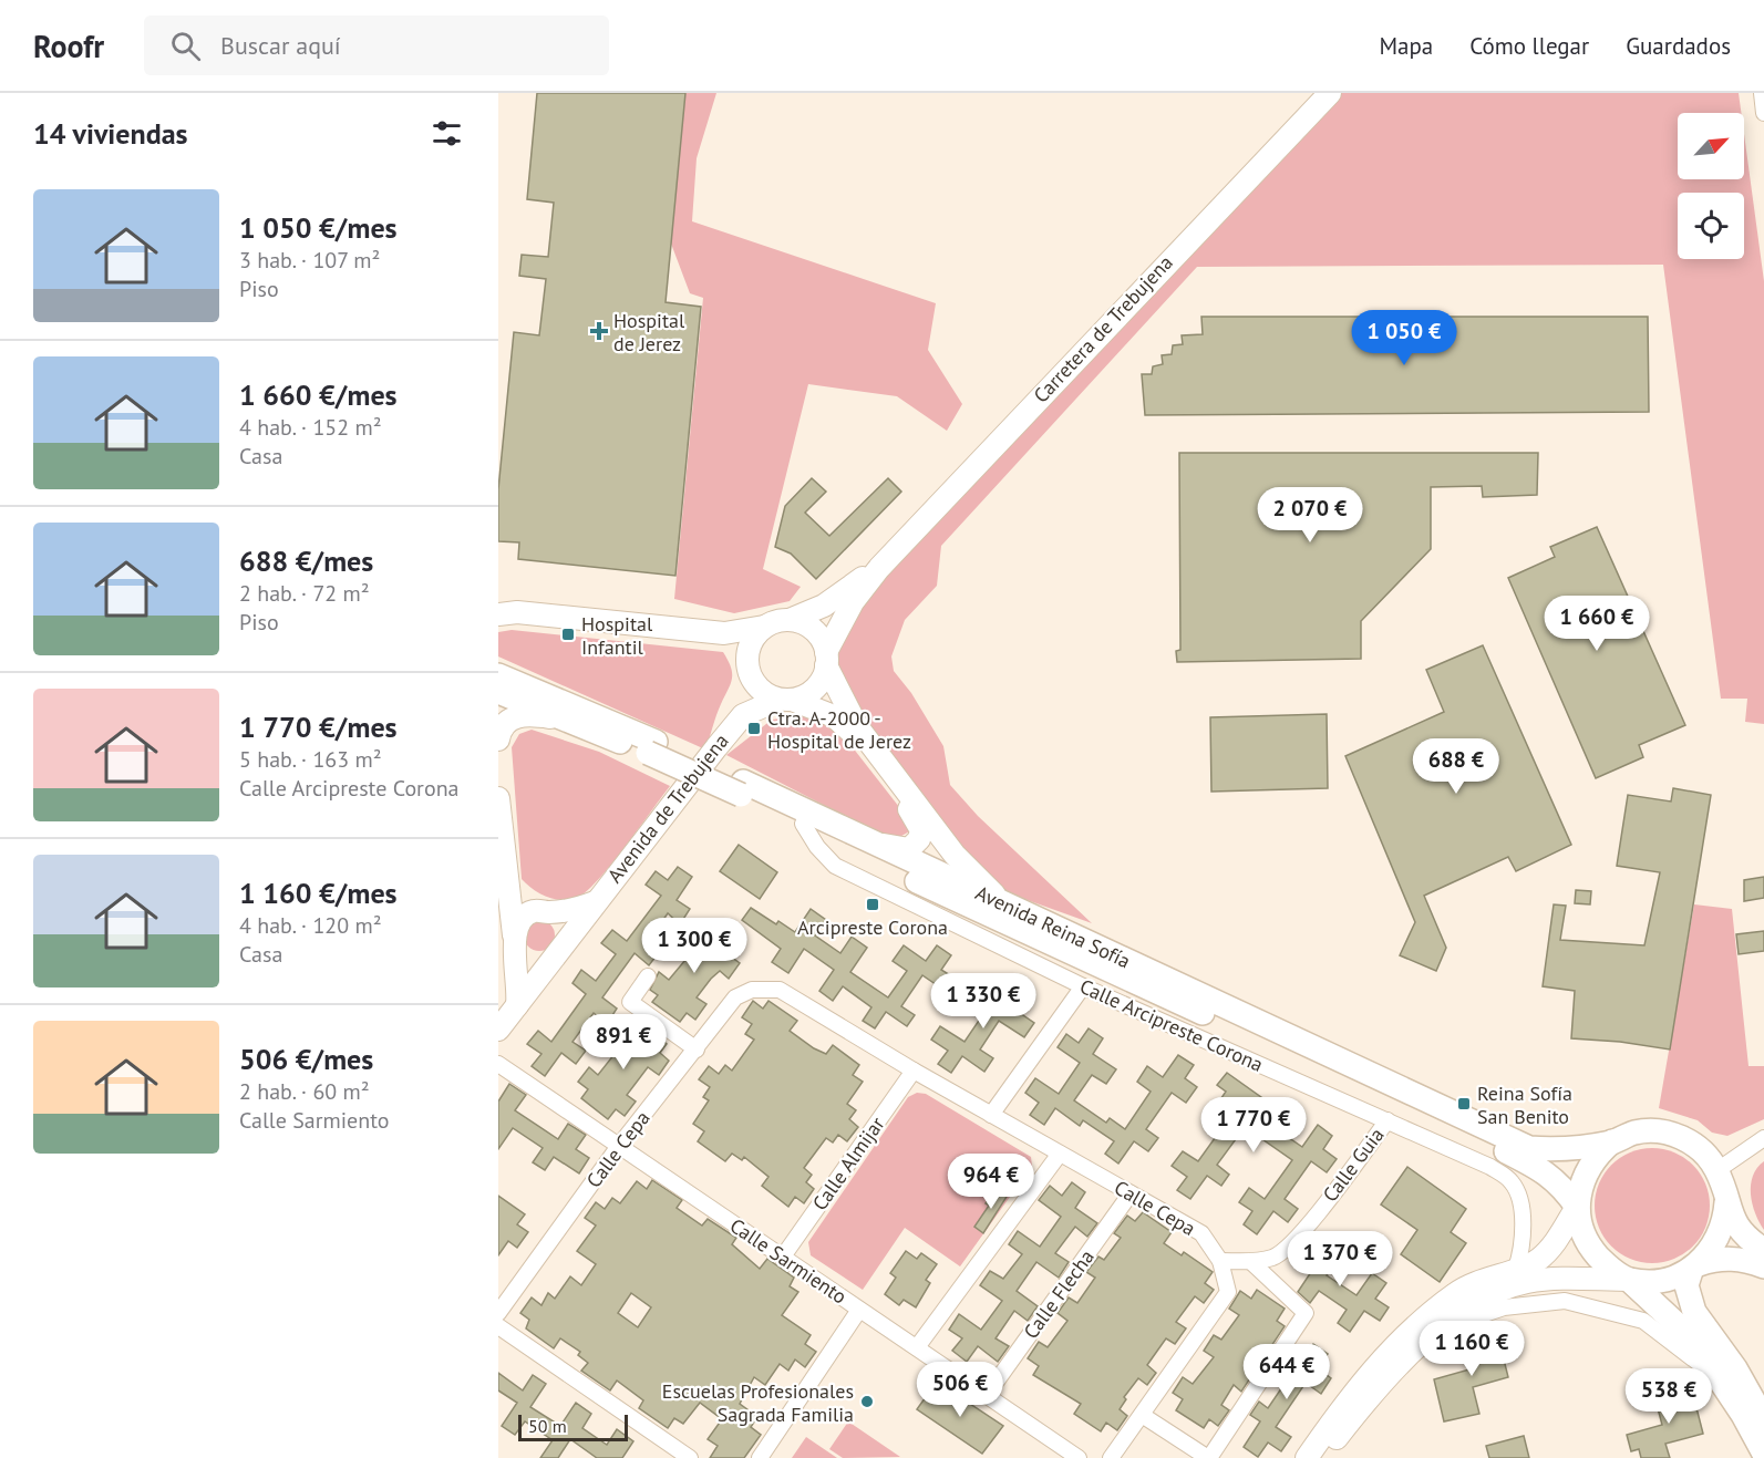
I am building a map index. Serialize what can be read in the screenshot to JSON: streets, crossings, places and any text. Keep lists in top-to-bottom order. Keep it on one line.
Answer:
{"streets":{"main road":["Carretera de Trebujena","Avenida de Trebujena","Avenida Reina Sofía"],"street":["Calle Arcipreste Corona","Calle Cepa","Calle Almijar","Calle Guia","Calle Sarmiento","Calle Flecha"]},"crossings":[["Carretera de Trebujena","Avenida de Trebujena"],["Avenida Reina Sofía","Calle Arcipreste Corona"],["Calle Arcipreste Corona","Calle Guia"],["Calle Cepa","Calle Almijar"],["Calle Cepa","Calle Guia"],["Calle Cepa","Calle Sarmiento"],["Calle Cepa","Calle Flecha"],["Calle Almijar","Calle Sarmiento"],["Calle Sarmiento","Calle Flecha"]],"places":{"health":["Hospital de Jerez"],"transit":["Hospital Infantil","Ctra. A-2000 - Hospital de Jerez","Arcipreste Corona","Reina Sofía San Benito"],"other":["Escuelas Profesionales Sagrada Familia"]},"scale_bar":"50 m","north":"top right","page":{"header":"Roofr","search":"Buscar aquí","nav":["Mapa","Cómo llegar","Guardados"],"heading":"14 viviendas","list":[{"name":"1 050 €/mes","note":"3 hab. · 107 m² · Piso"},{"name":"1 660 €/mes","note":"4 hab. · 152 m² · Casa"},{"name":"688 €/mes","note":"2 hab. · 72 m² · Piso"},{"name":"1 770 €/mes","note":"5 hab. · 163 m² · Calle Arcipreste Corona"},{"name":"1 160 €/mes","note":"4 hab. · 120 m² · Casa"},{"name":"506 €/mes","note":"2 hab. · 60 m² · Calle Sarmiento"}],"price":["1 050 €","2 070 €","1 660 €","688 €","1 300 €","1 330 €","891 €","1 770 €","964 €","1 370 €","1 160 €","644 €","506 €","538 €"],"scale":"50 m"}}
